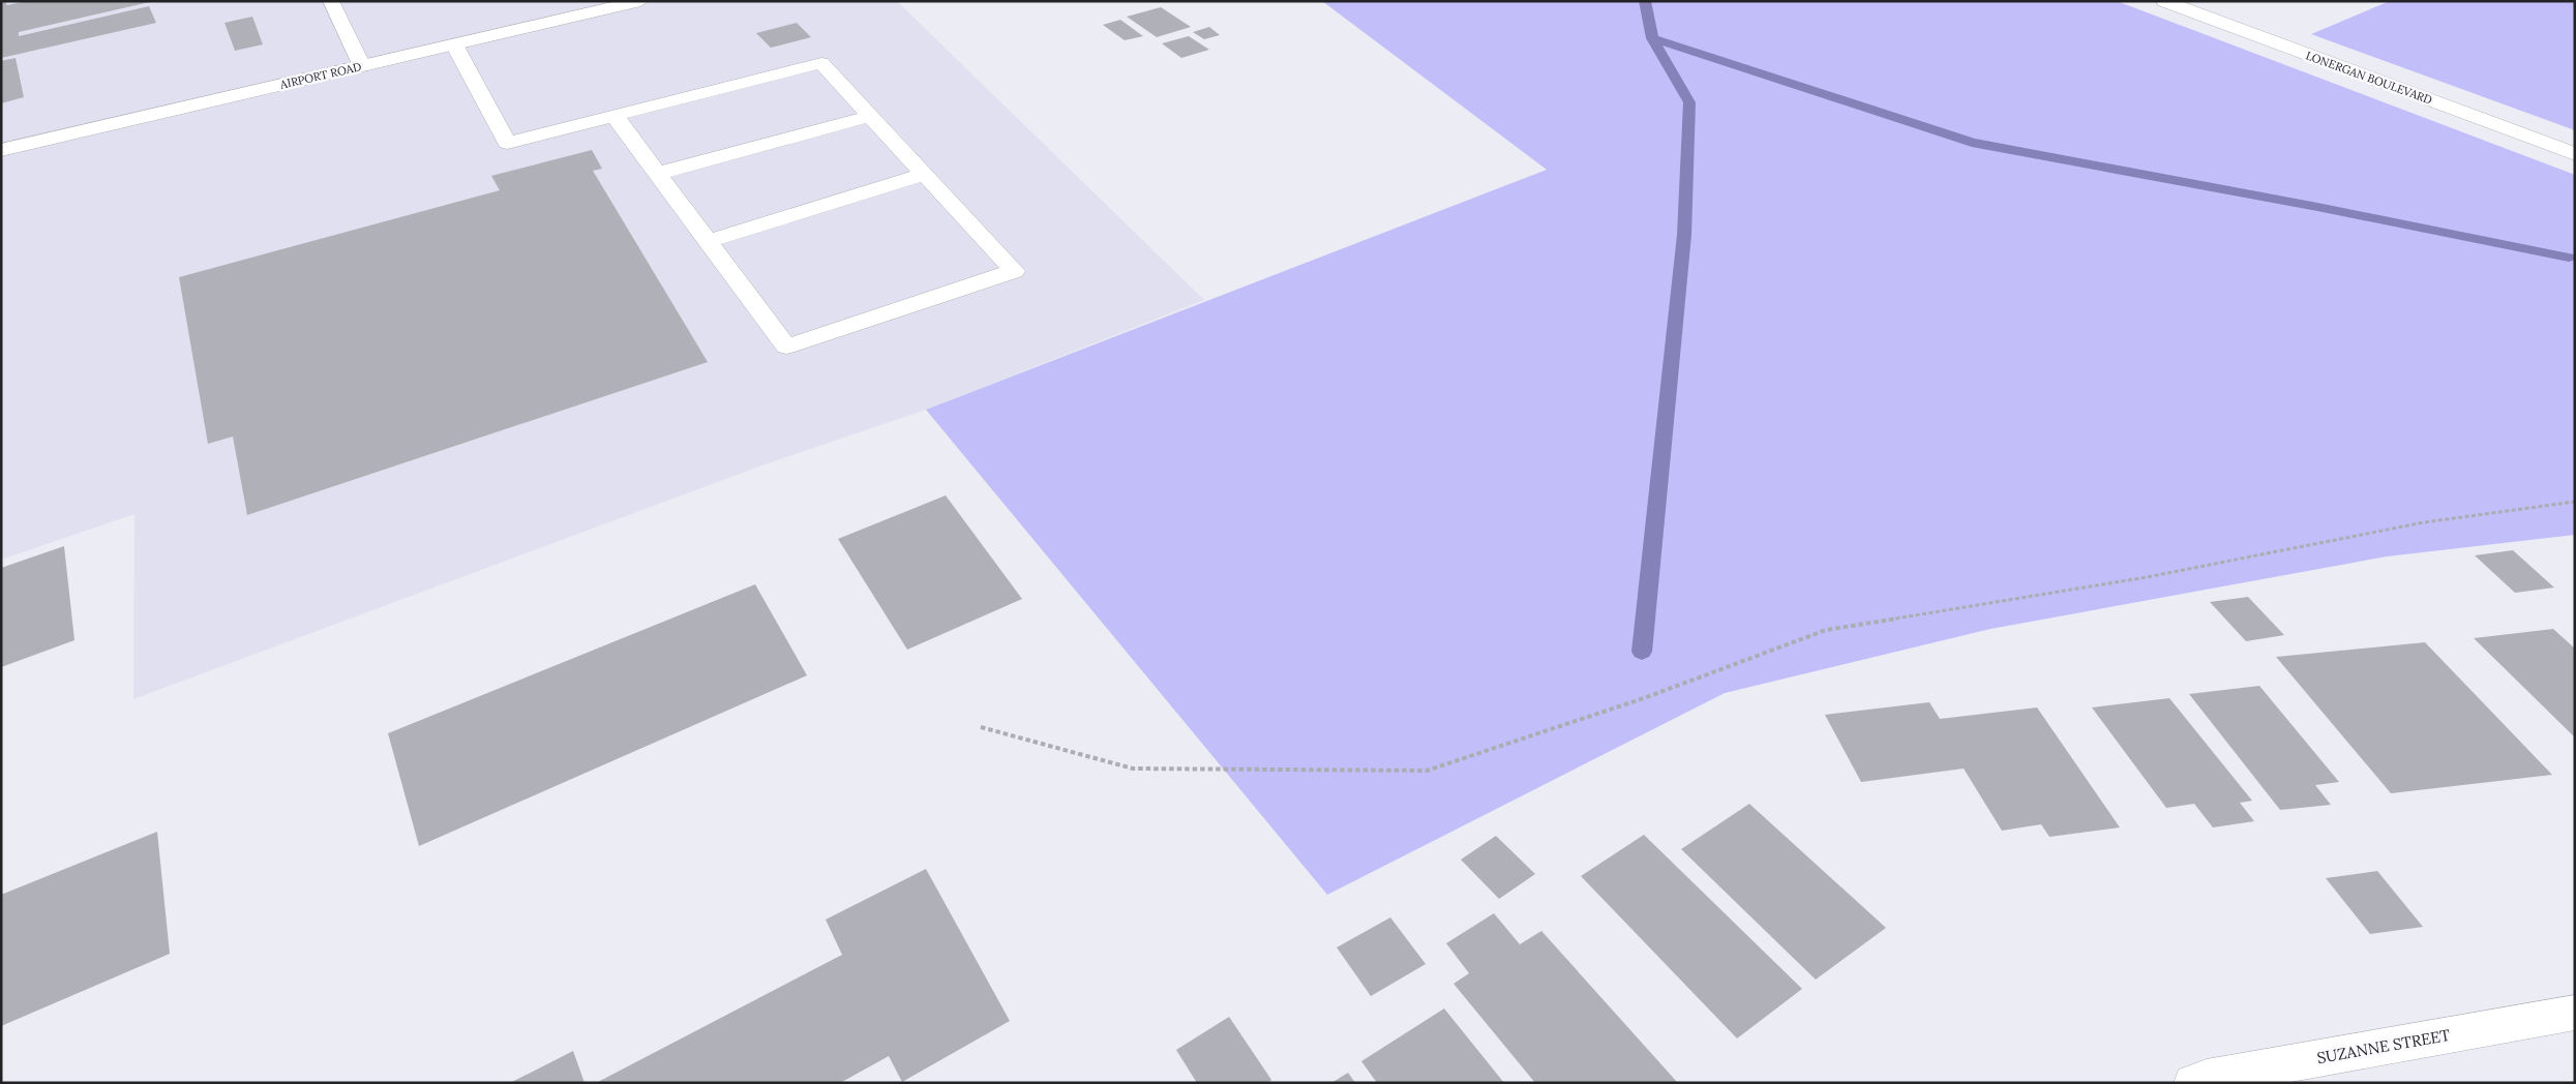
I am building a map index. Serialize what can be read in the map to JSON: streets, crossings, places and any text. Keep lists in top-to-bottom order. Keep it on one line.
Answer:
{"streets":{"street":["AIRPORT ROAD","LONERGAN BOULEVARD","SUZANNE STREET"]}}
